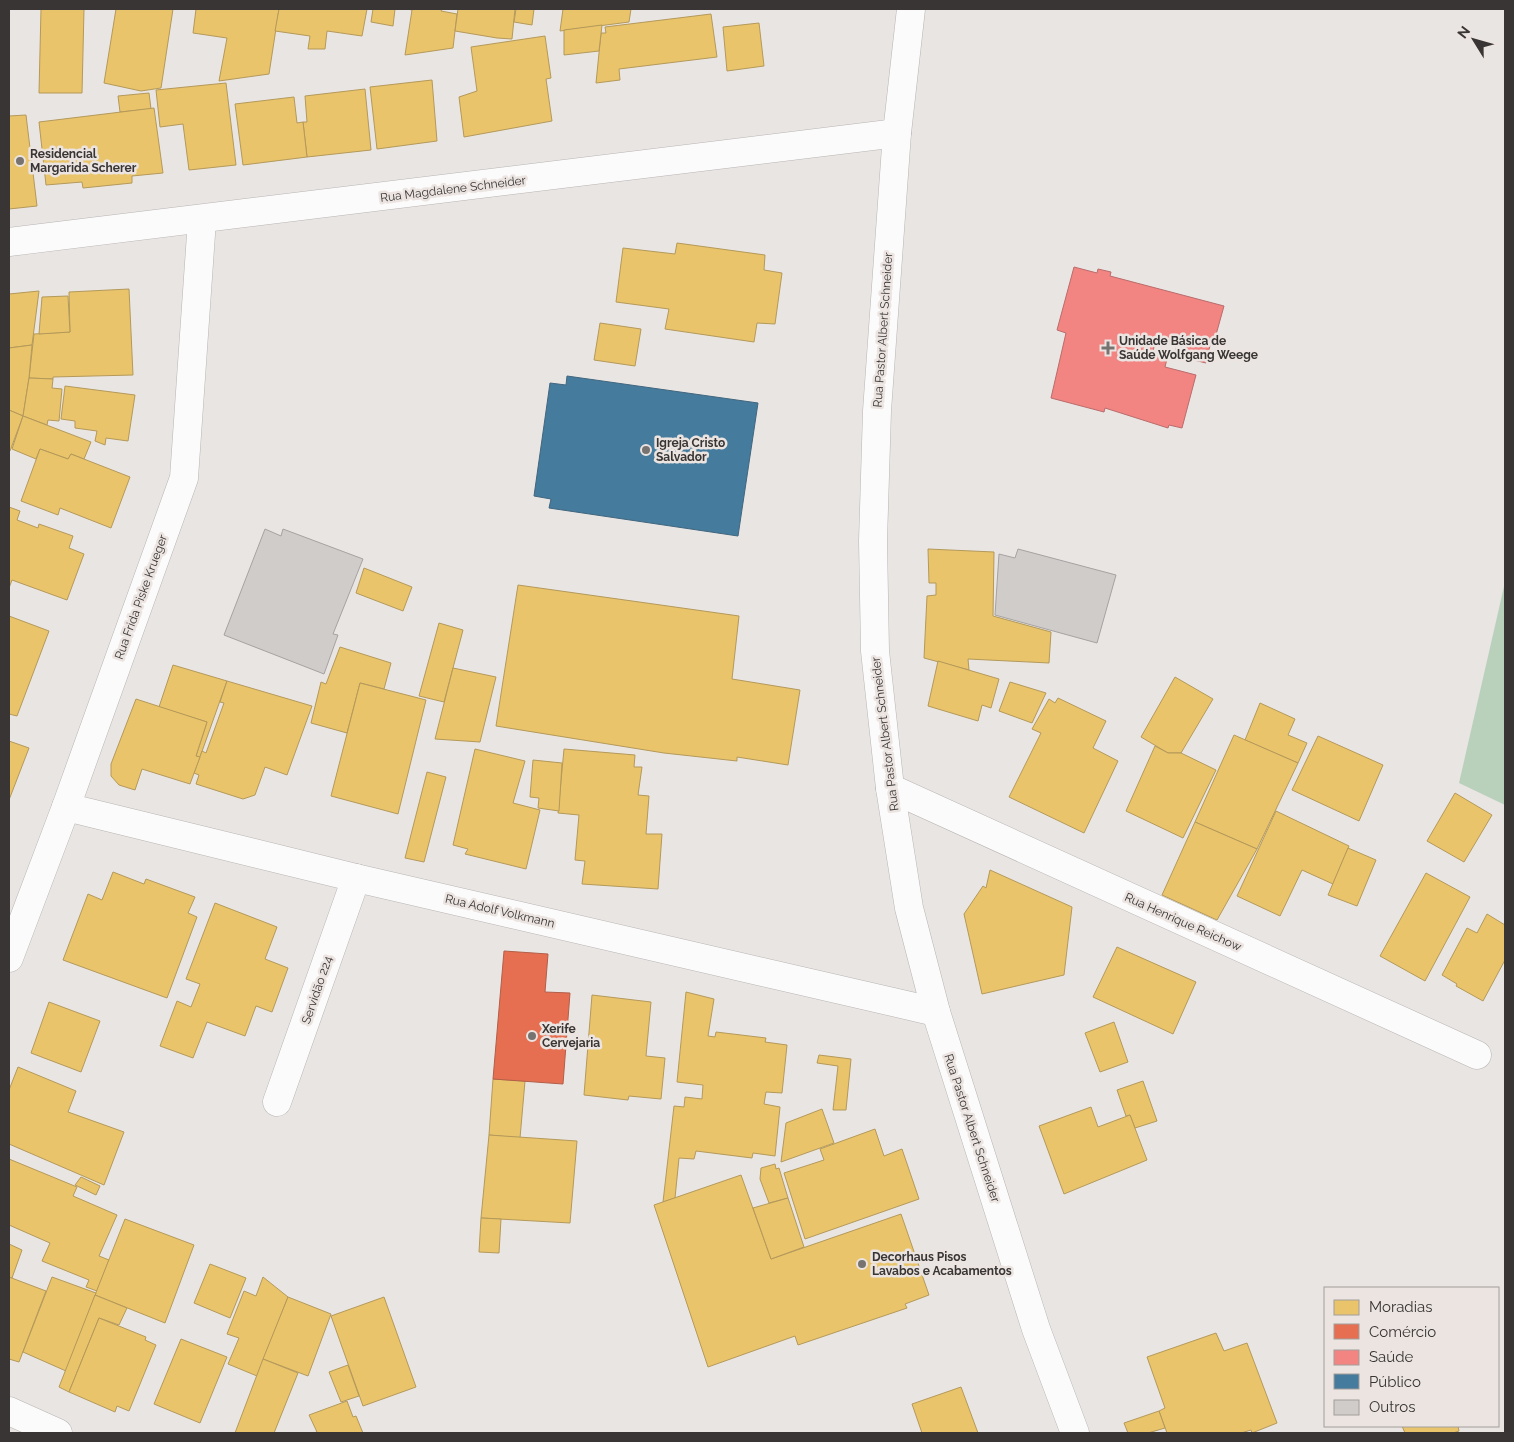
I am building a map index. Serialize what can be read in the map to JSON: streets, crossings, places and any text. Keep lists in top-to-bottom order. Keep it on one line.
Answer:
{"streets":{"street":["Rua Magdalene Schneider","Rua Pastor Albert Schneider","Rua Frida Piske Krueger","Rua Adolf Volkmann","Rua Henrique Reichow","Servidão 224"]},"crossings":[["Rua Magdalene Schneider","Rua Pastor Albert Schneider"],["Rua Magdalene Schneider","Rua Frida Piske Krueger"],["Rua Pastor Albert Schneider","Rua Adolf Volkmann"],["Rua Pastor Albert Schneider","Rua Henrique Reichow"],["Rua Frida Piske Krueger","Rua Adolf Volkmann"],["Rua Adolf Volkmann","Servidão 224"]],"places":{"other":["Residencial Margarida Scherer","Igreja Cristo Salvador","Xerife Cervejaria","Decorhaus Pisos Lavabos e Acabamentos"],"health":["Unidade Básica de Saúde Wolfgang Weege"]},"legend":["Moradias","Comércio","Saúde","Público","Outros"],"north":"top left"}
